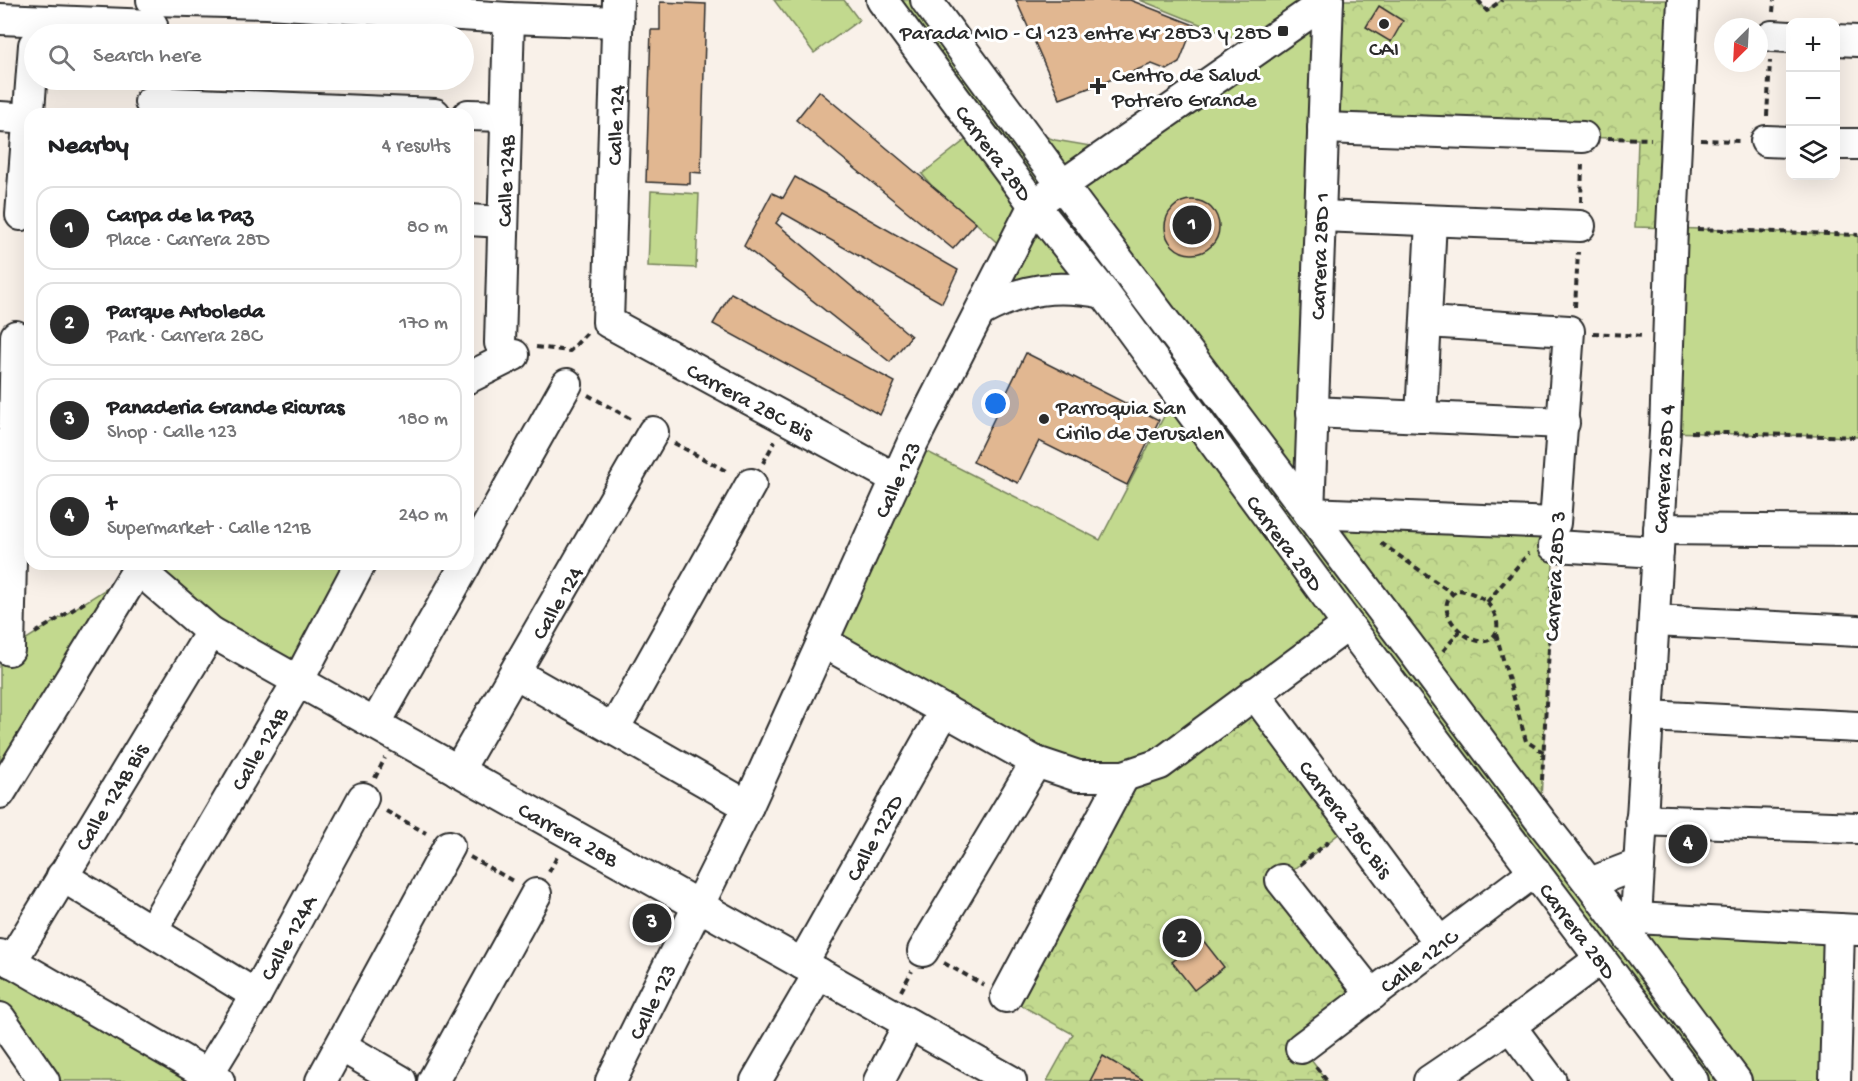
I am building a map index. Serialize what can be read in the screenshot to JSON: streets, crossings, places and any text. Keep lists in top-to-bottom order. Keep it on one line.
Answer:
{"streets":{"street":["Calle 124","Carrera 28D","Calle 124B","Carrera 28D 1","Carrera 28C Bis","Carrera 28D 4","Calle 123","Carrera 28D 3","Calle 124B Bis","Carrera 28B","Calle 122D","Calle 124A","Calle 121C"]},"crossings":[["Calle 124","Carrera 28C Bis"],["Calle 124","Carrera 28B"],["Carrera 28D","Carrera 28D 1"],["Carrera 28D","Carrera 28D 4"],["Carrera 28D","Calle 123"],["Carrera 28D","Carrera 28D 3"],["Carrera 28D","Calle 121C"],["Calle 124B","Carrera 28B"],["Carrera 28D 1","Calle 123"],["Carrera 28C Bis","Calle 123"],["Carrera 28C Bis","Calle 121C"],["Calle 123","Carrera 28B"],["Calle 124B Bis","Carrera 28B"],["Carrera 28B","Calle 122D"]],"places":{"other":["CAI","Parroquia San Cirilo de Jerusalen"],"transit":["Parada MIO - Cl 123 entre Kr 28D3 y 28D"],"health":["Centro de Salud Potrero Grande"]},"north":"bottom left","page":{"map_buttons":["+","−"],"search":"Search here","heading":["Nearby","4 results"],"list":[{"mark":"1","name":"Carpa de la Paz","note":"Place · Carrera 28D","value":"80 m"},{"mark":"2","name":"Parque Arboleda","note":"Park · Carrera 28C","value":"170 m"},{"mark":"3","name":"Panaderia Grande Ricuras","note":"Shop · Calle 123","value":"180 m"},{"mark":"4","name":"t","note":"Supermarket · Calle 121B","value":"240 m"}],"pins":["1","4","3","2"]}}
